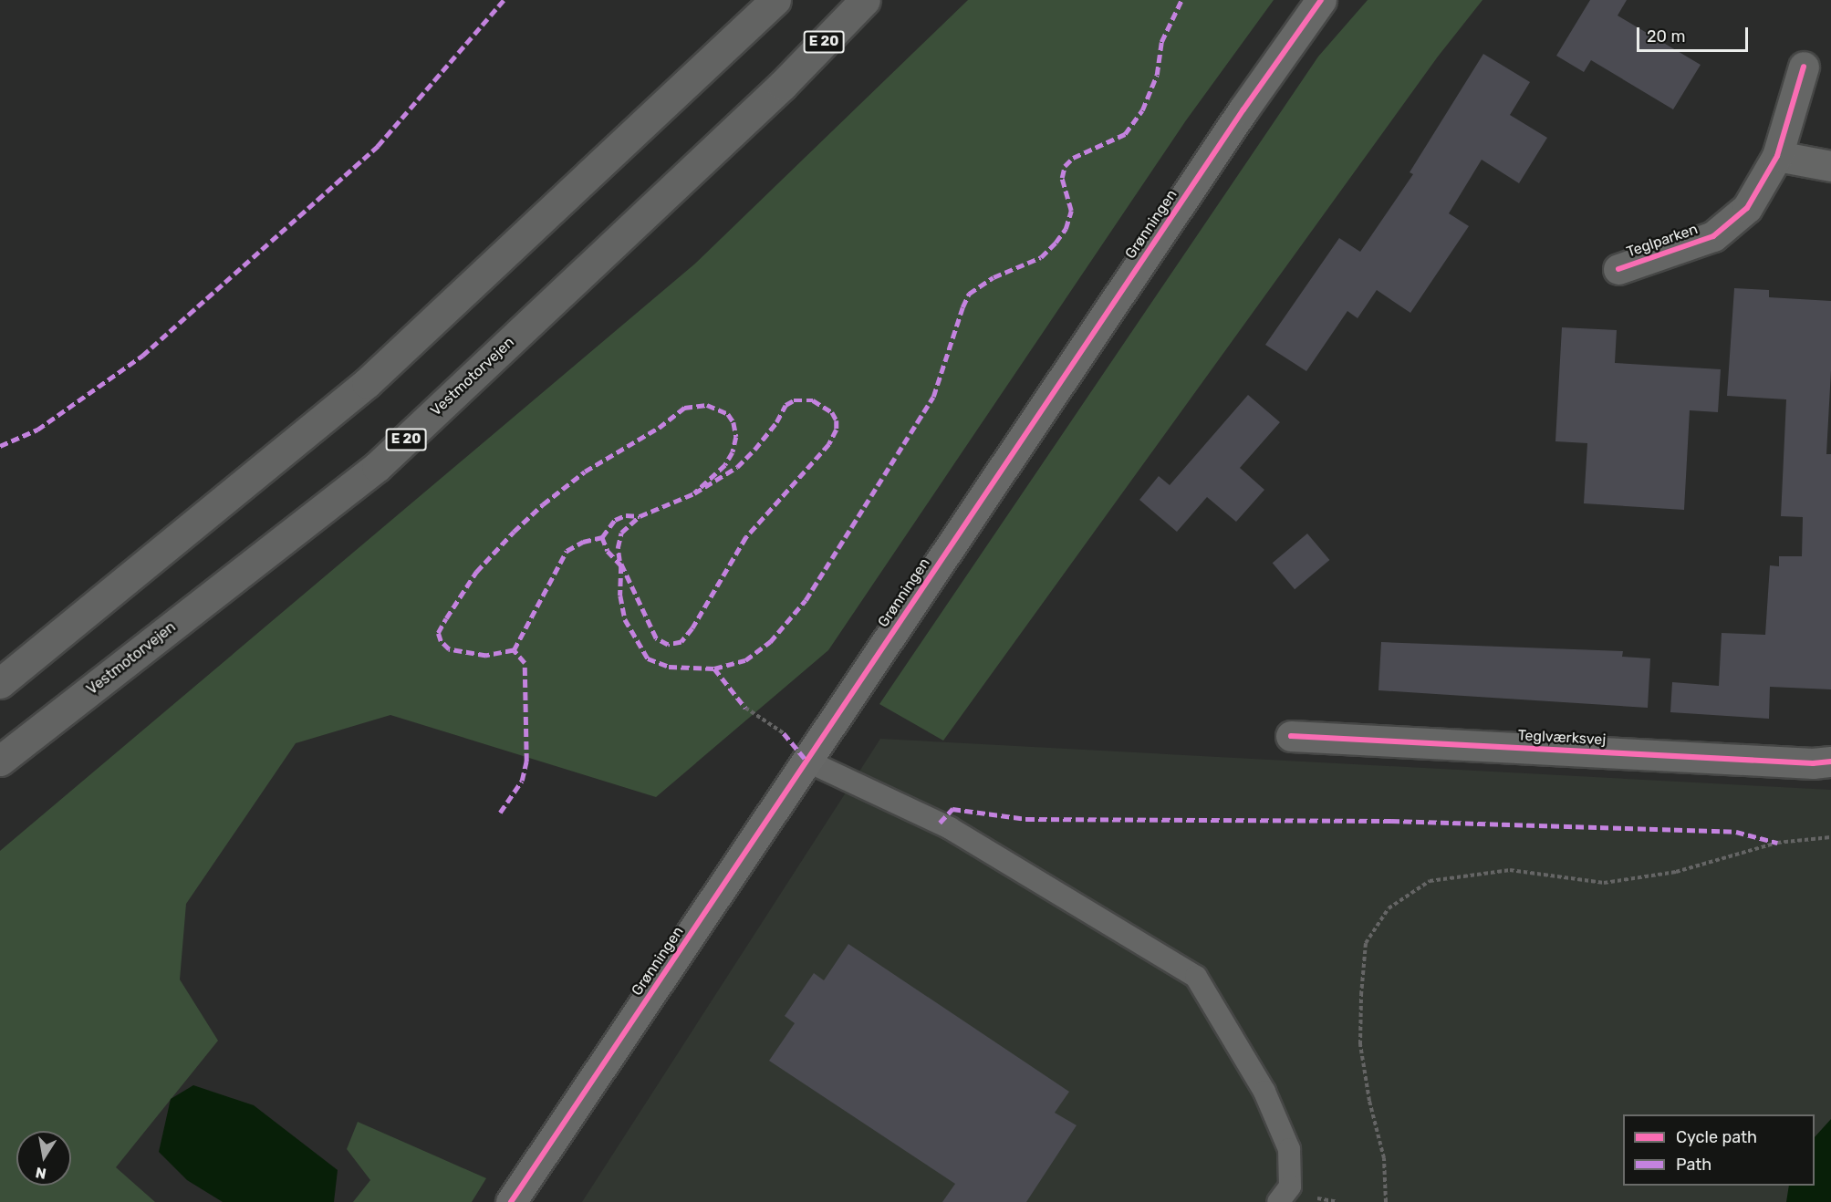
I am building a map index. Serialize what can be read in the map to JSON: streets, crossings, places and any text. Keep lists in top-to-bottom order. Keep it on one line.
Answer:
{"streets":{"highway":["E 20","Vestmotorvejen"],"main road":["Grønningen"],"street":["Teglparken","Teglværksvej"]},"legend":["Cycle path","Path"],"scale_bar":"20 m","north":"bottom"}
